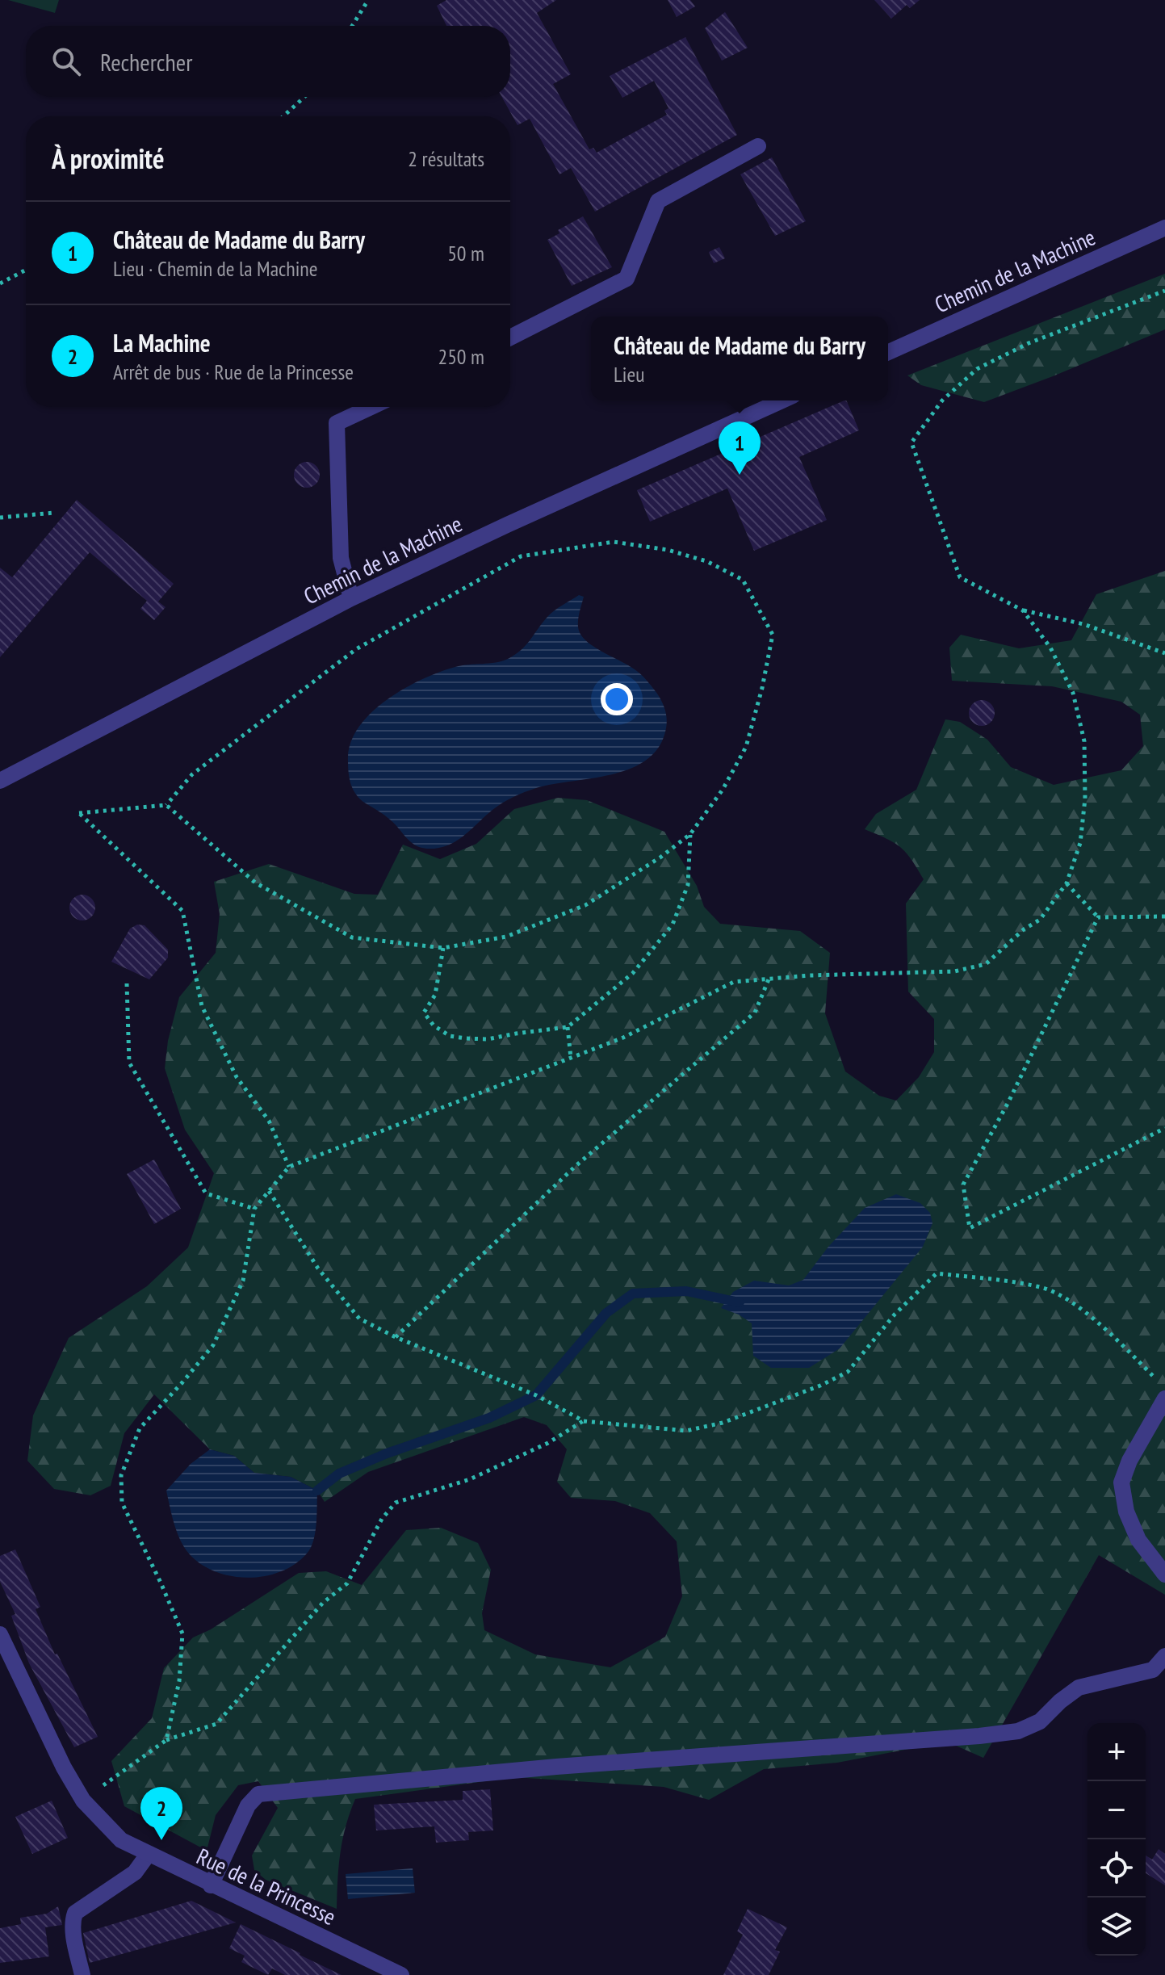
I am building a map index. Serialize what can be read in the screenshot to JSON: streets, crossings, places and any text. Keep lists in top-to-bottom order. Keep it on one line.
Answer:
{"streets":{"street":["Chemin de la Machine","Rue de la Princesse"]},"page":{"search":"Rechercher","heading":["À proximité","2 résultats"],"list":[{"mark":"1","name":"Château de Madame du Barry","note":"Lieu · Chemin de la Machine","value":"50 m"},{"mark":"2","name":"La Machine","note":"Arrêt de bus · Rue de la Princesse","value":"250 m"}],"popup":["Château de Madame du Barry","Lieu"],"pins":["1","2"],"map_buttons":["+","−"]}}
